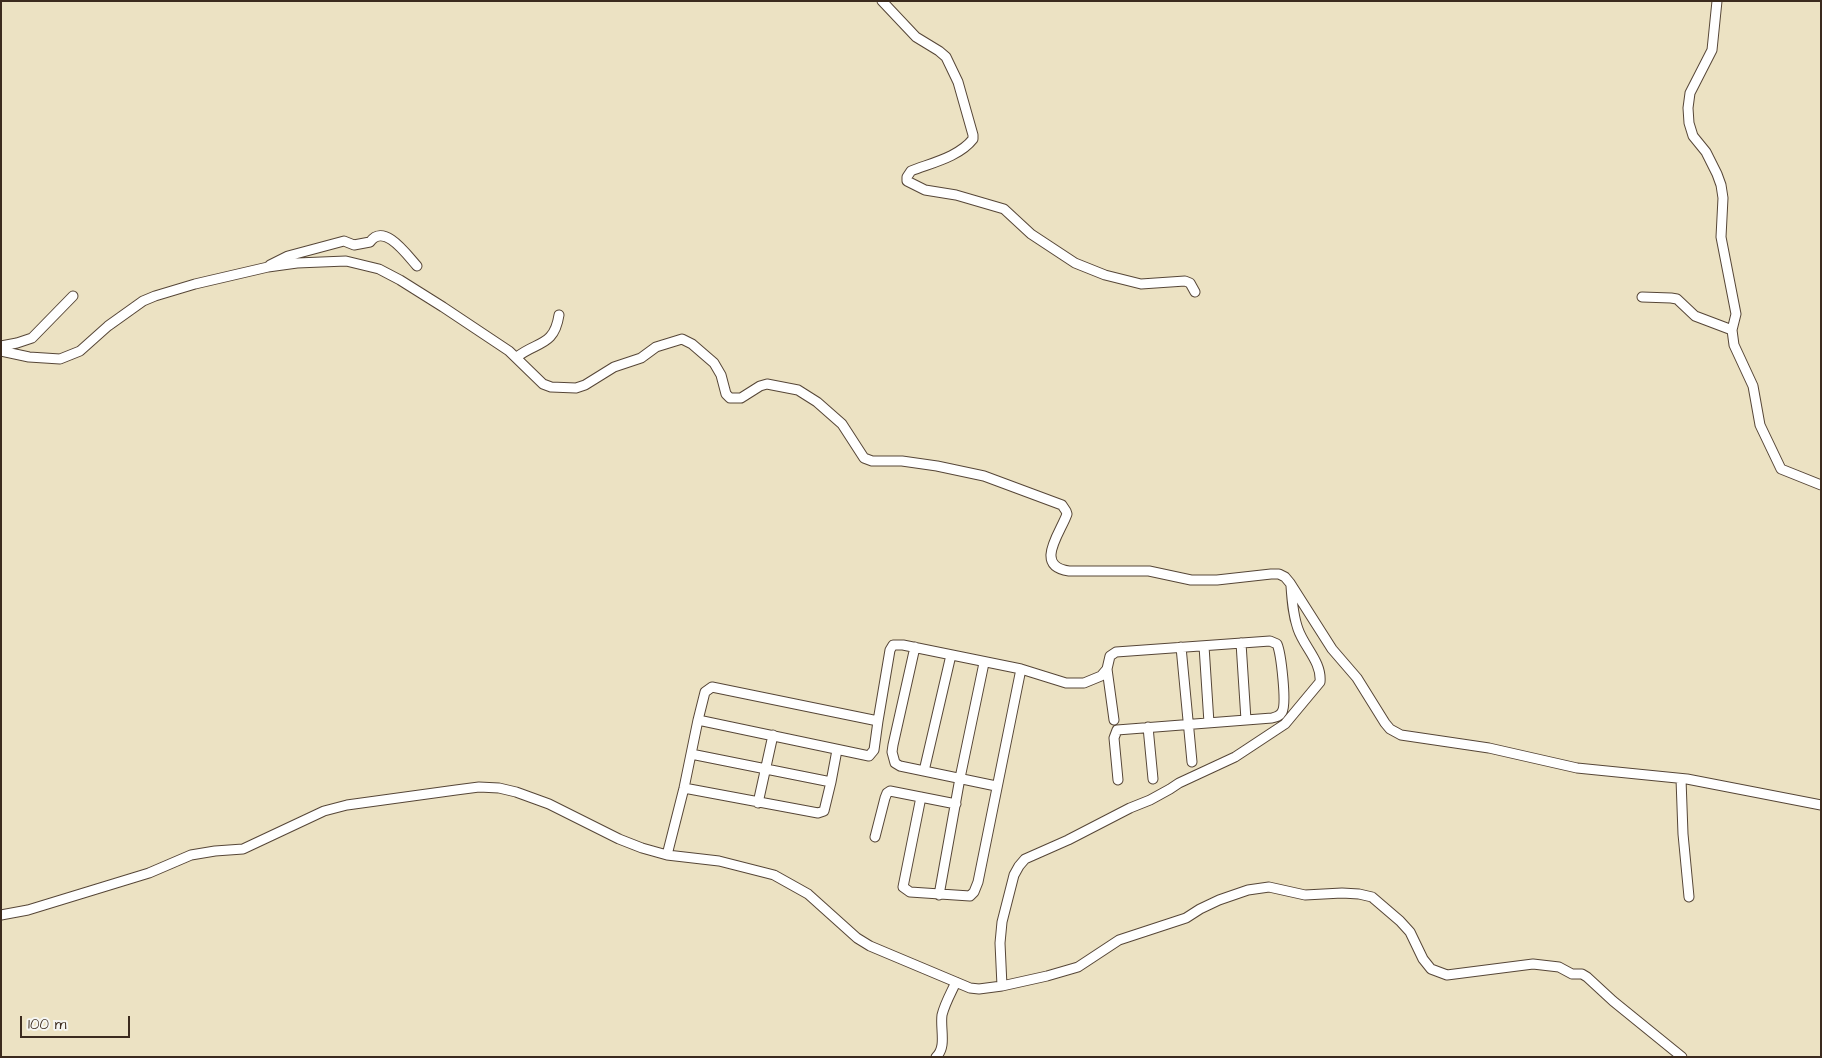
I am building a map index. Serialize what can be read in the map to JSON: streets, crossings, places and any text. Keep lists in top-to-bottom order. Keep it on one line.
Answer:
{"scale_bar":"100 m"}
